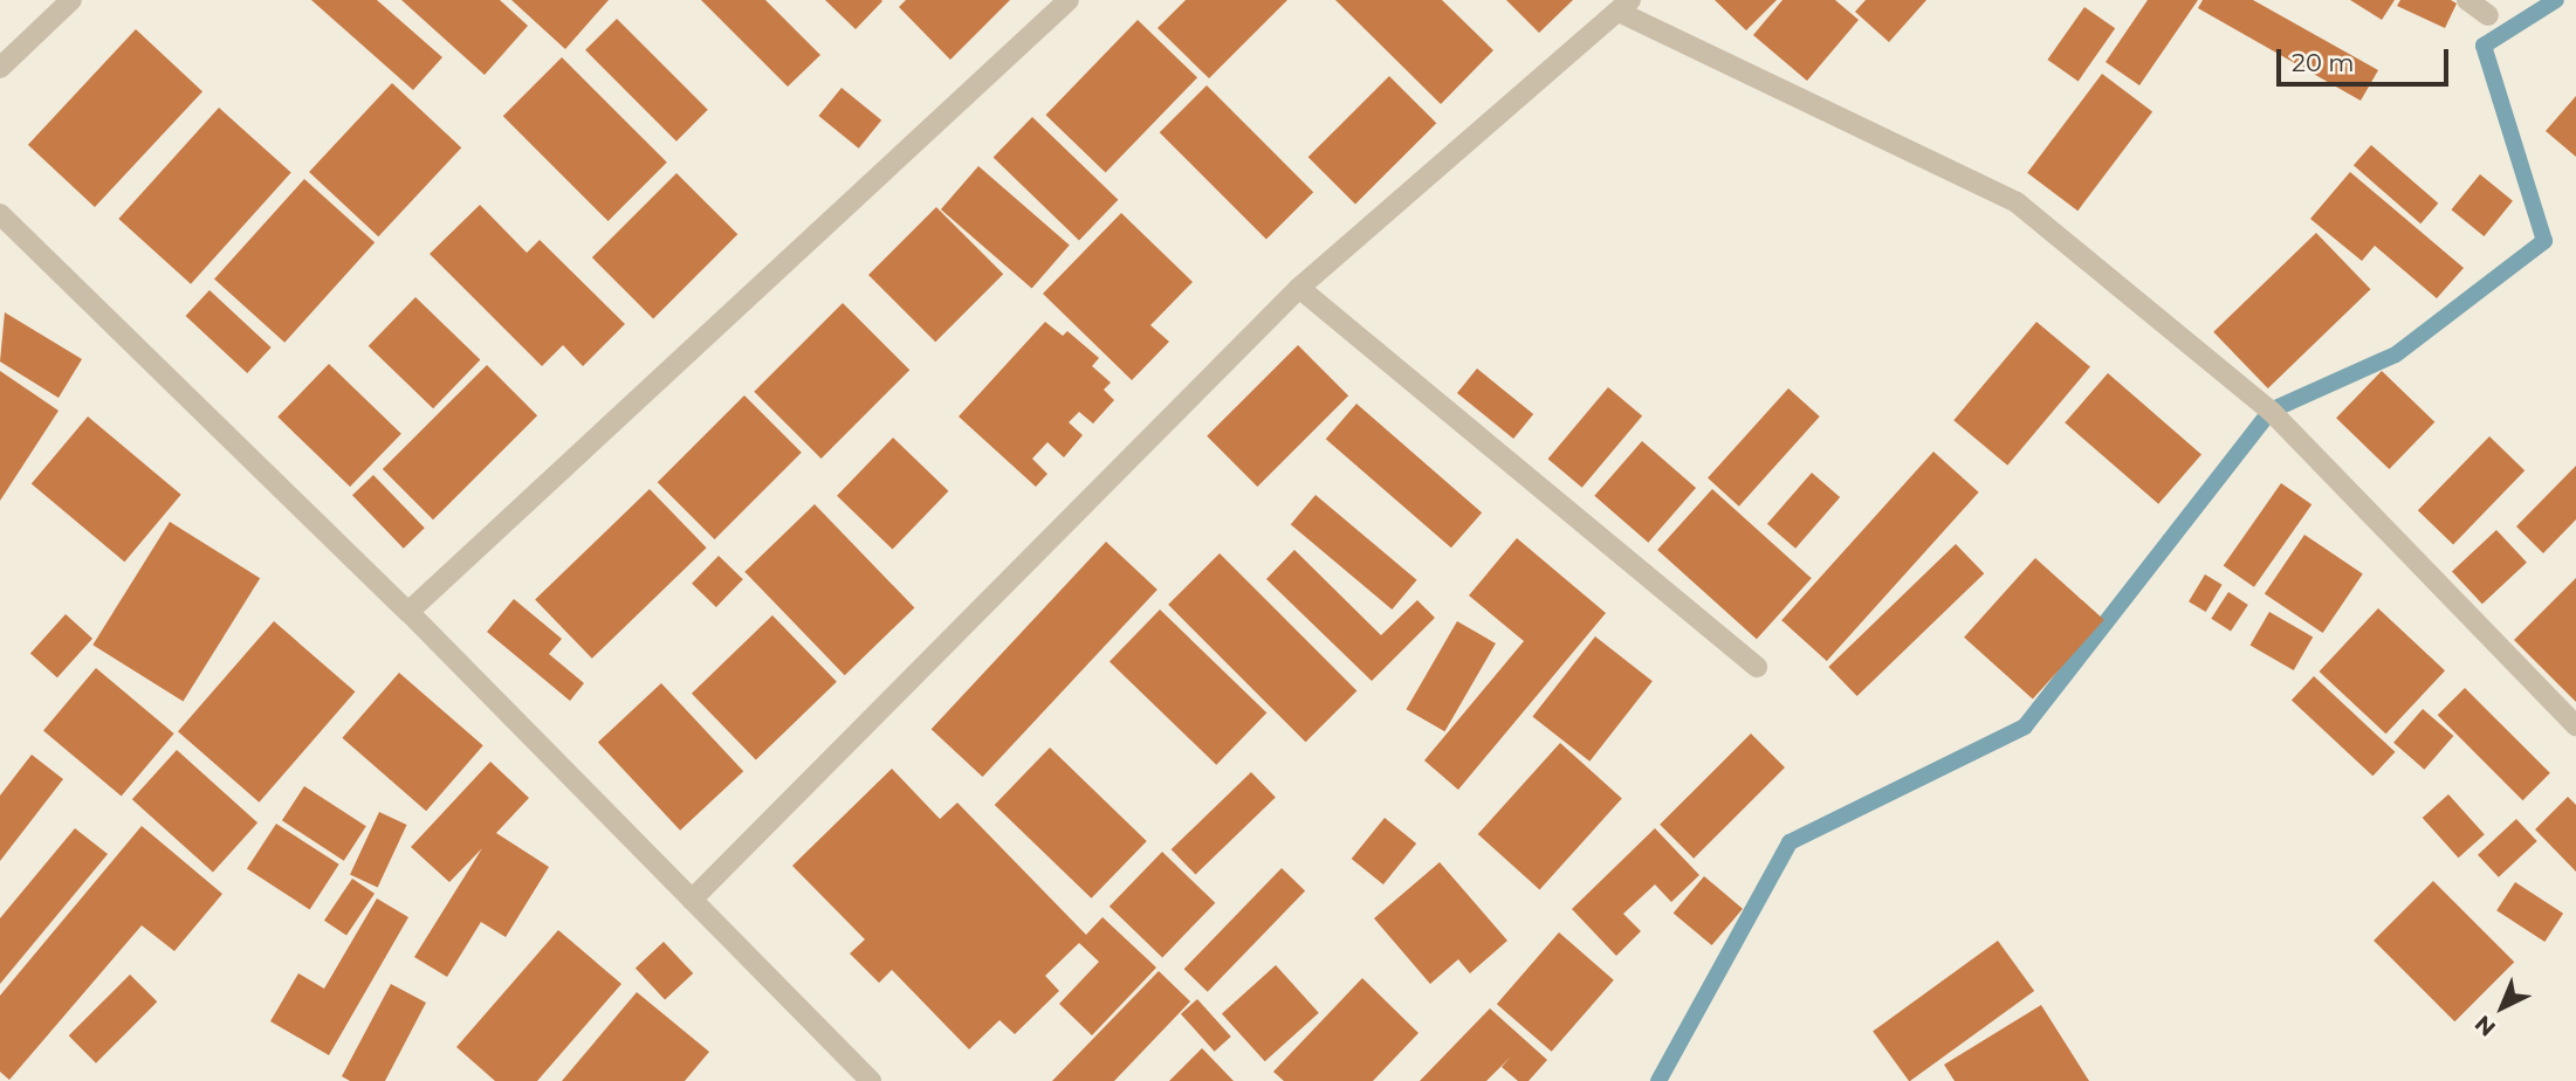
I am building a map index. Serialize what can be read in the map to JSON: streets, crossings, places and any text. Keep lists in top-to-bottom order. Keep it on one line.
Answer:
{"scale_bar":"20 m","north":"bottom left"}
